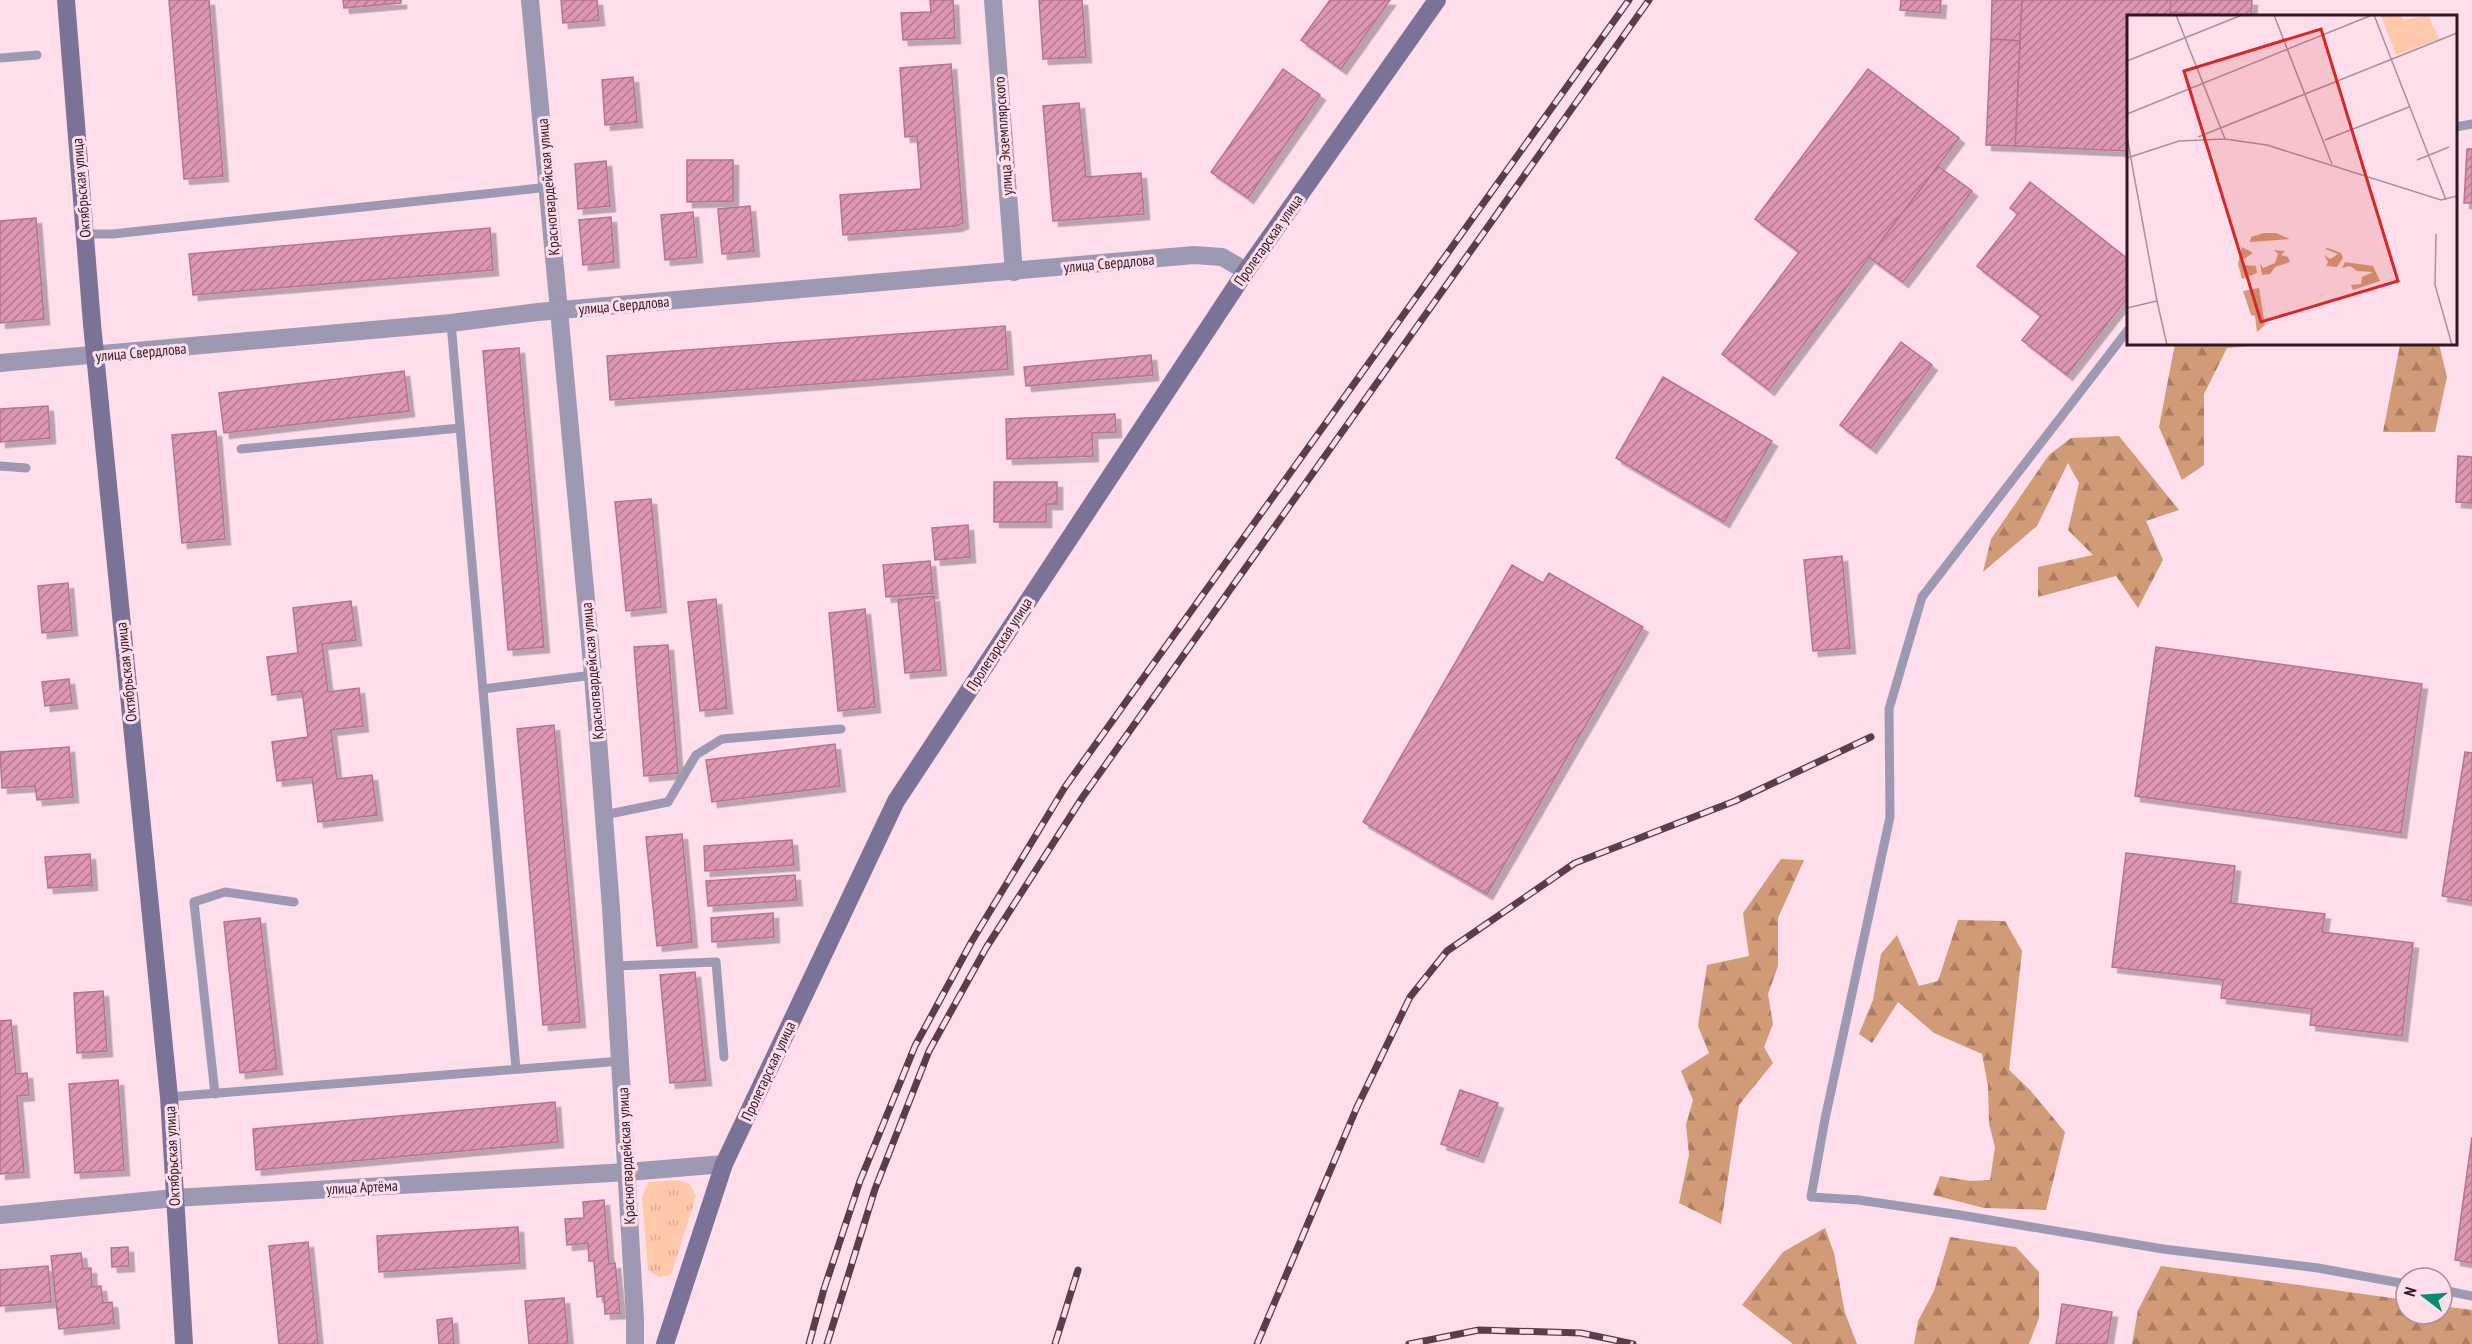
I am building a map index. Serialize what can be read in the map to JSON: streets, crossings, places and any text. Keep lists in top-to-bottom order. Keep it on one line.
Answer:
{"streets":{"street":["улица Экземплярского","Красногвардейская улица","Октябрьская улица","Пролетарская улица","улица Свердлова","улица Артёма"]},"crossings":[["улица Экземплярского","улица Свердлова"],["Красногвардейская улица","улица Свердлова"],["Красногвардейская улица","улица Артёма"],["Октябрьская улица","улица Свердлова"],["Октябрьская улица","улица Артёма"],["Пролетарская улица","улица Свердлова"],["Пролетарская улица","улица Артёма"]],"north":"left"}
